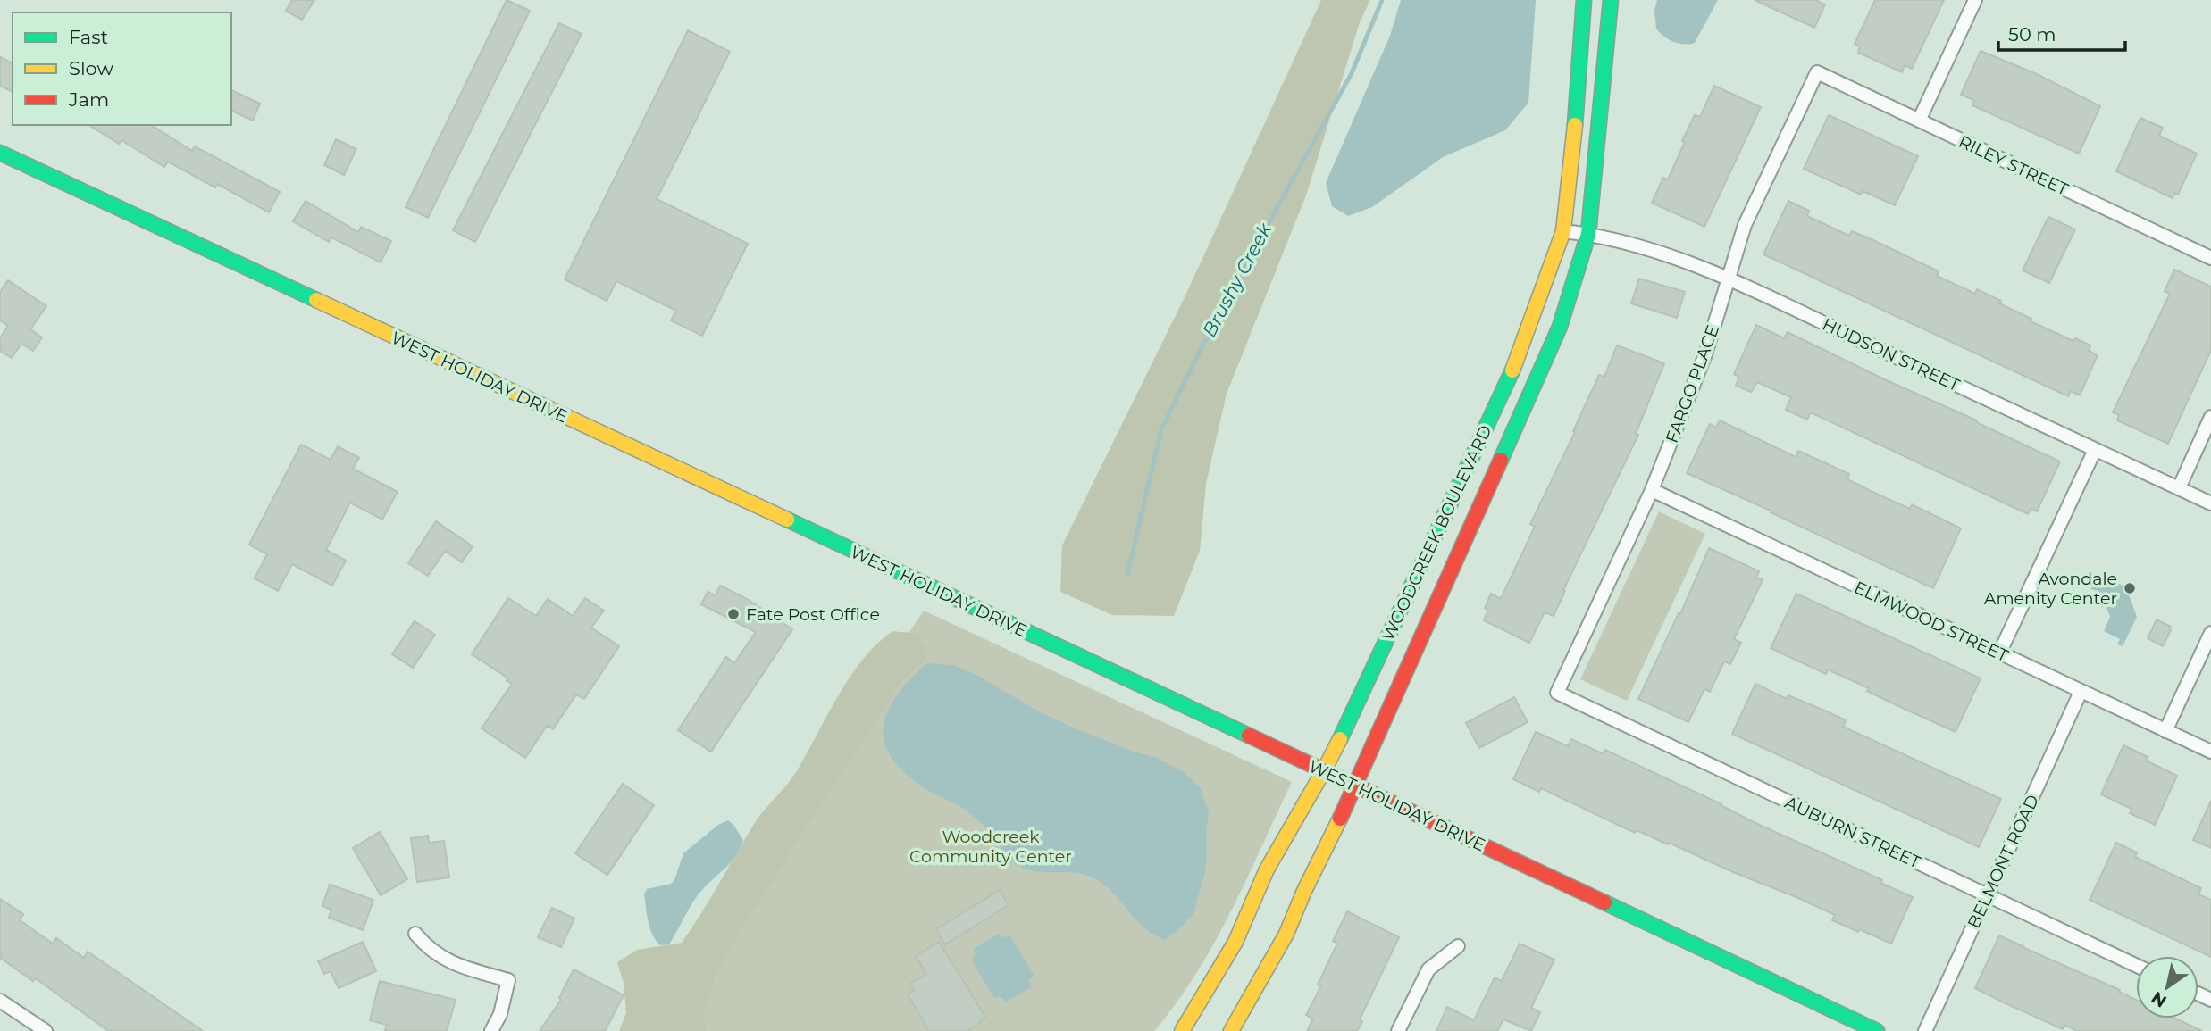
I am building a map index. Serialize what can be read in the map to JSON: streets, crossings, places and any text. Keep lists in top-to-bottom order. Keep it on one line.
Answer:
{"streets":{"street":["RILEY STREET","HUDSON STREET","WEST HOLIDAY DRIVE","FARGO PLACE","WOODCREEK BOULEVARD","ELMWOOD STREET","AUBURN STREET","BELMONT ROAD"]},"crossings":[["RILEY STREET","FARGO PLACE"],["HUDSON STREET","FARGO PLACE"],["HUDSON STREET","WOODCREEK BOULEVARD"],["WEST HOLIDAY DRIVE","WOODCREEK BOULEVARD"],["FARGO PLACE","ELMWOOD STREET"],["FARGO PLACE","AUBURN STREET"],["ELMWOOD STREET","BELMONT ROAD"],["AUBURN STREET","BELMONT ROAD"]],"water":["Brushy Creek"],"parks":["Woodcreek Community Center"],"places":["Avondale Amenity Center","Fate Post Office"],"legend":["Fast","Slow","Jam"],"scale_bar":"50 m","north":"bottom left"}
